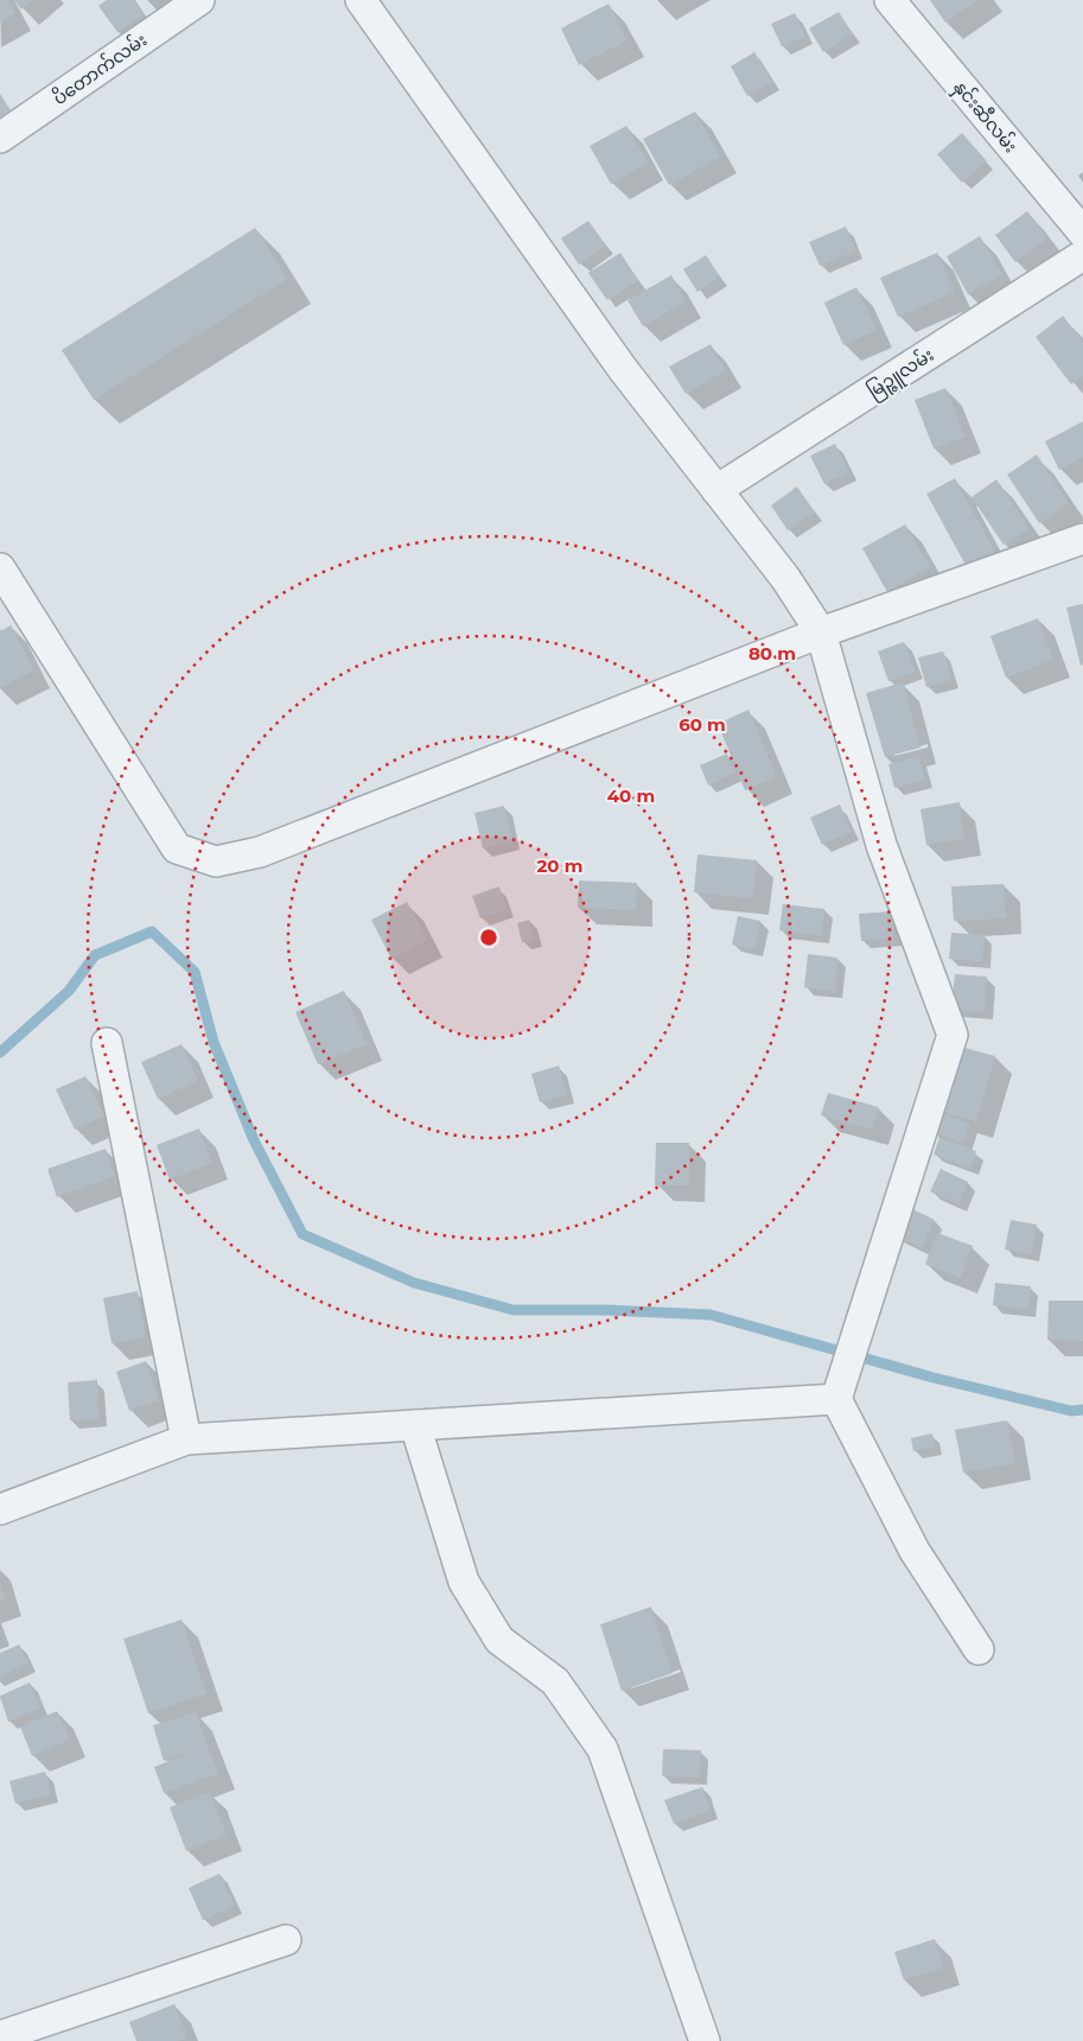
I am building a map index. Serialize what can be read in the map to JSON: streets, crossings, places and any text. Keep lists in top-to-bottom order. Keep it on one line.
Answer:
{"streets":{"street":["ပိတောက်လမ်း","နှင်းဆီလမ်း","မြဉ္ဇူလမ်း"]},"rings":["80 m","60 m","40 m","20 m"]}
